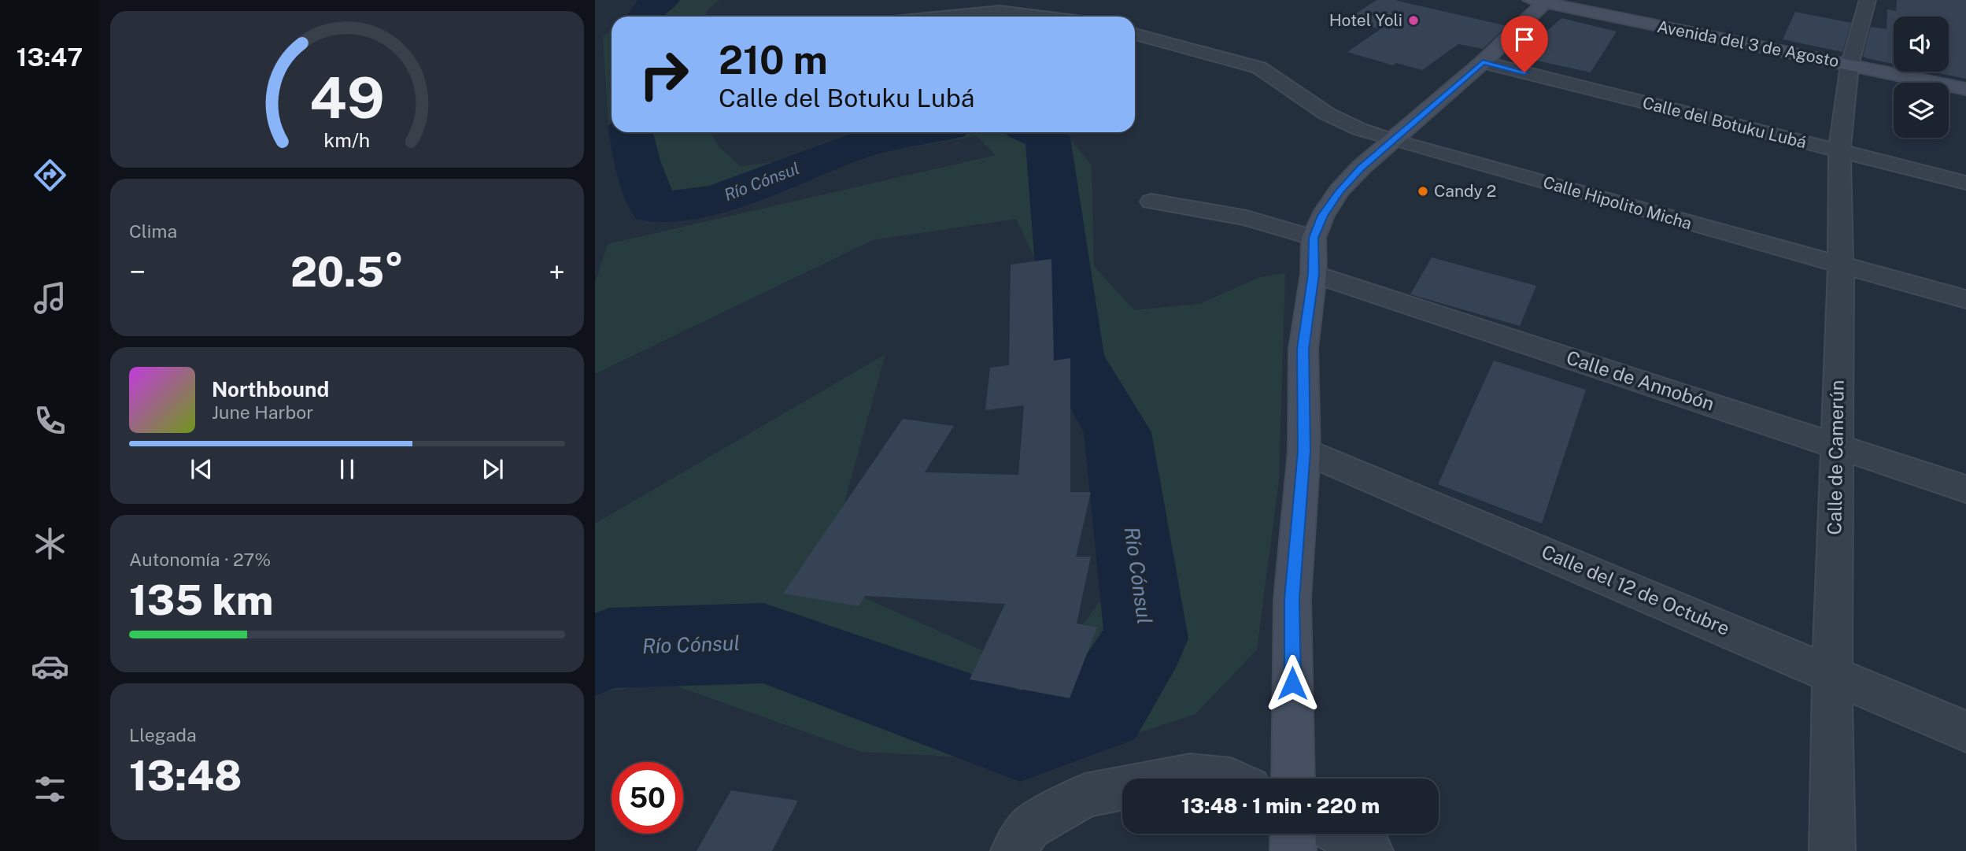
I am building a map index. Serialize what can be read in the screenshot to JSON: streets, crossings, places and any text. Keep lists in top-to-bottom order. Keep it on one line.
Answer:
{"streets":{"main road":["Avenida del 3 de Agosto"],"street":["Calle del Botuku Lubá","Calle Hipolito Micha","Calle de Annobón","Calle de Camerún","Calle del 12 de Octubre"]},"crossings":[["Avenida del 3 de Agosto","Calle de Camerún"],["Calle del Botuku Lubá","Calle de Camerún"],["Calle Hipolito Micha","Calle de Camerún"],["Calle de Annobón","Calle de Camerún"],["Calle de Camerún","Calle del 12 de Octubre"]],"water":["Río Cónsul"],"places":["Hotel Yoli","Candy 2"],"page":{"tabs":"13:47","turn":["210 m","Calle del Botuku Lubá"],"tile":["Clima",["Autonomía · 27%","135 km"],["Llegada","13:48"]],"heat":["−","20.5°","+"],"song":["Northbound","June Harbor"],"limit":"50","trip":"13:48 · 1 min · 220 m","gauge":["49","km/h"]}}
